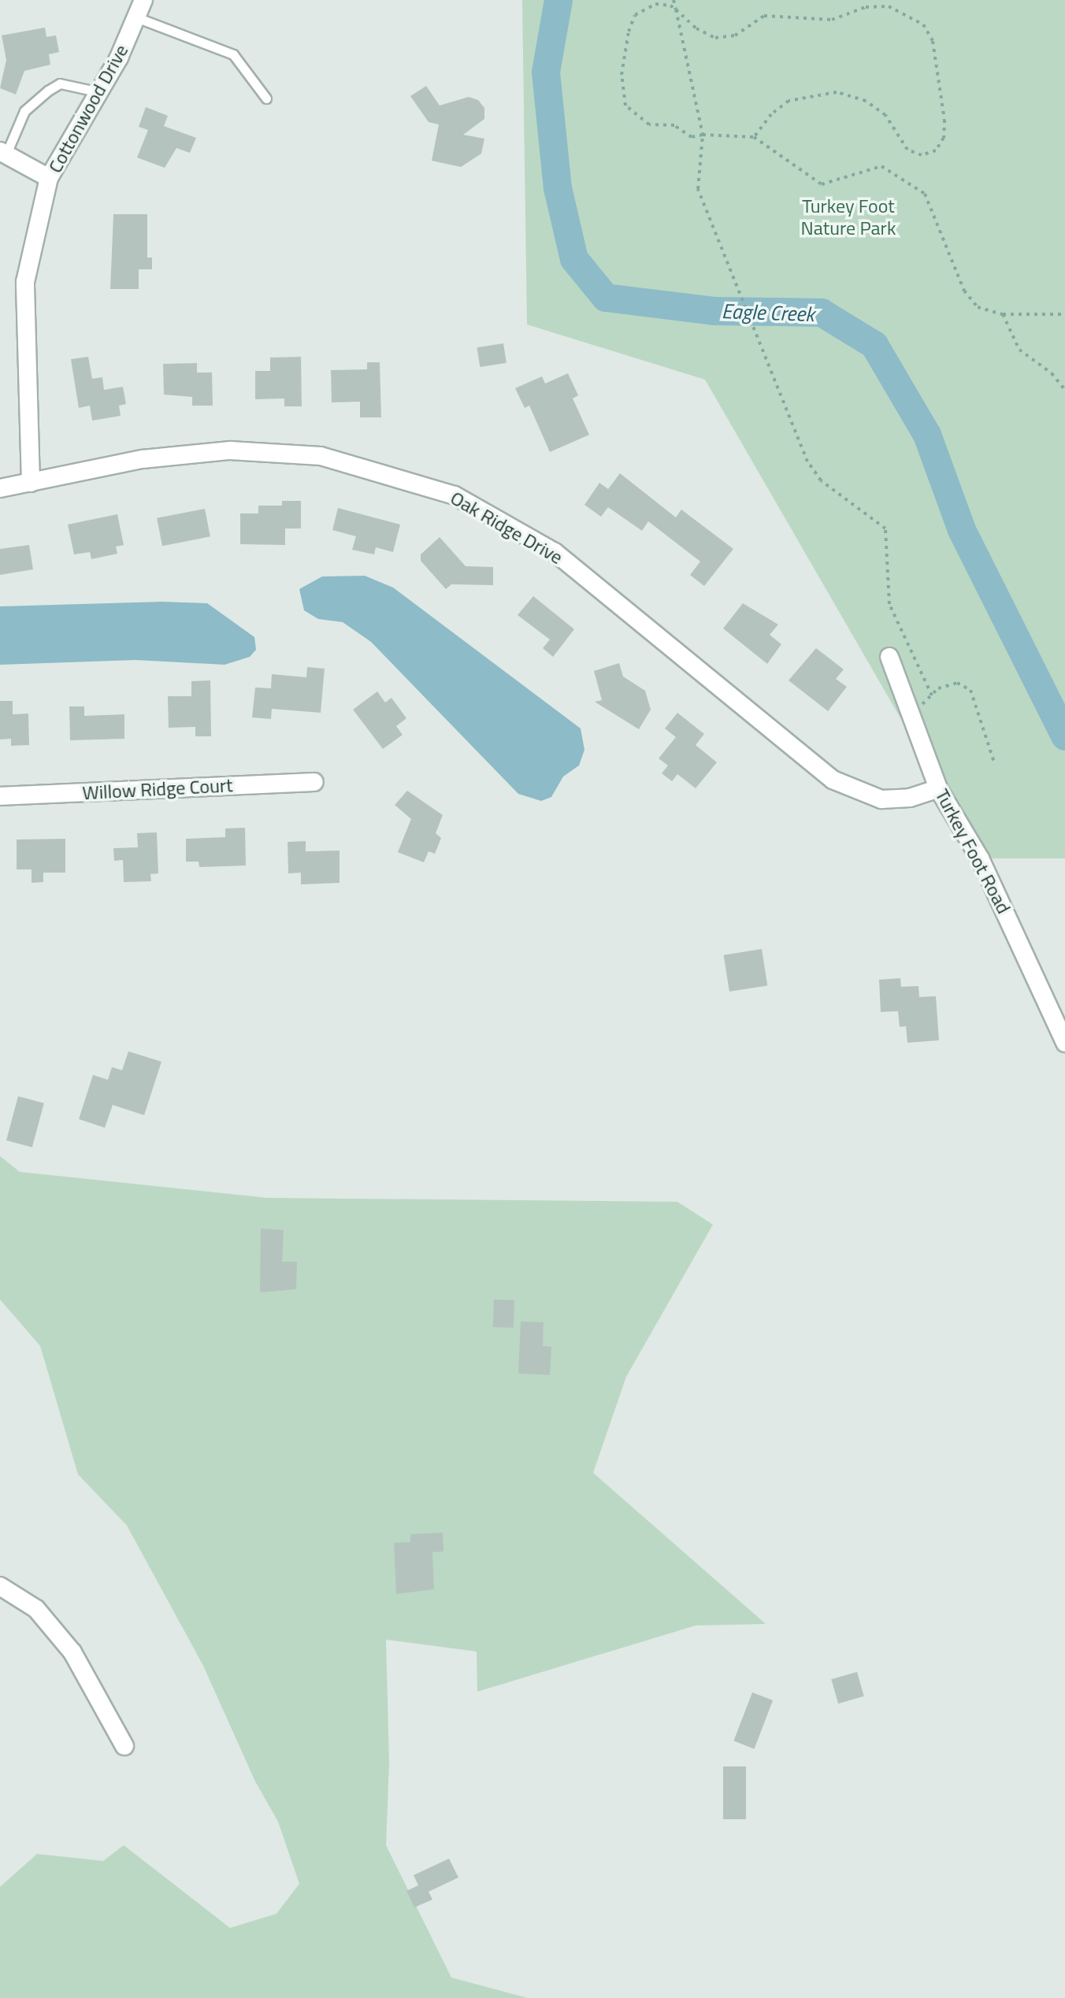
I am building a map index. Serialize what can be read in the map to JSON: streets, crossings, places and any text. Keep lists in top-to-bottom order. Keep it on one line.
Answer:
{"streets":{"street":["Cottonwood Drive","Oak Ridge Drive","Willow Ridge Court","Turkey Foot Road"]},"crossings":[["Cottonwood Drive","Oak Ridge Drive"],["Oak Ridge Drive","Turkey Foot Road"]],"water":["Eagle Creek"],"parks":["Turkey Foot Nature Park"]}
